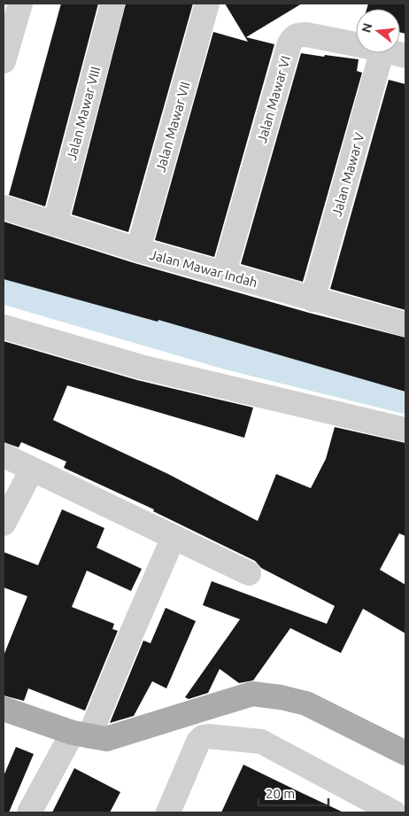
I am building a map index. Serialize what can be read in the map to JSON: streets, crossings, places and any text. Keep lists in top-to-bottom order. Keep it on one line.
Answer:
{"streets":{"street":["Jalan Mawar VI","Jalan Mawar VIII","Jalan Mawar VII","Jalan Mawar V","Jalan Mawar Indah"]},"crossings":[["Jalan Mawar VI","Jalan Mawar Indah"],["Jalan Mawar VIII","Jalan Mawar Indah"],["Jalan Mawar VII","Jalan Mawar Indah"],["Jalan Mawar V","Jalan Mawar Indah"]],"scale_bar":"20 m","north":"left"}
